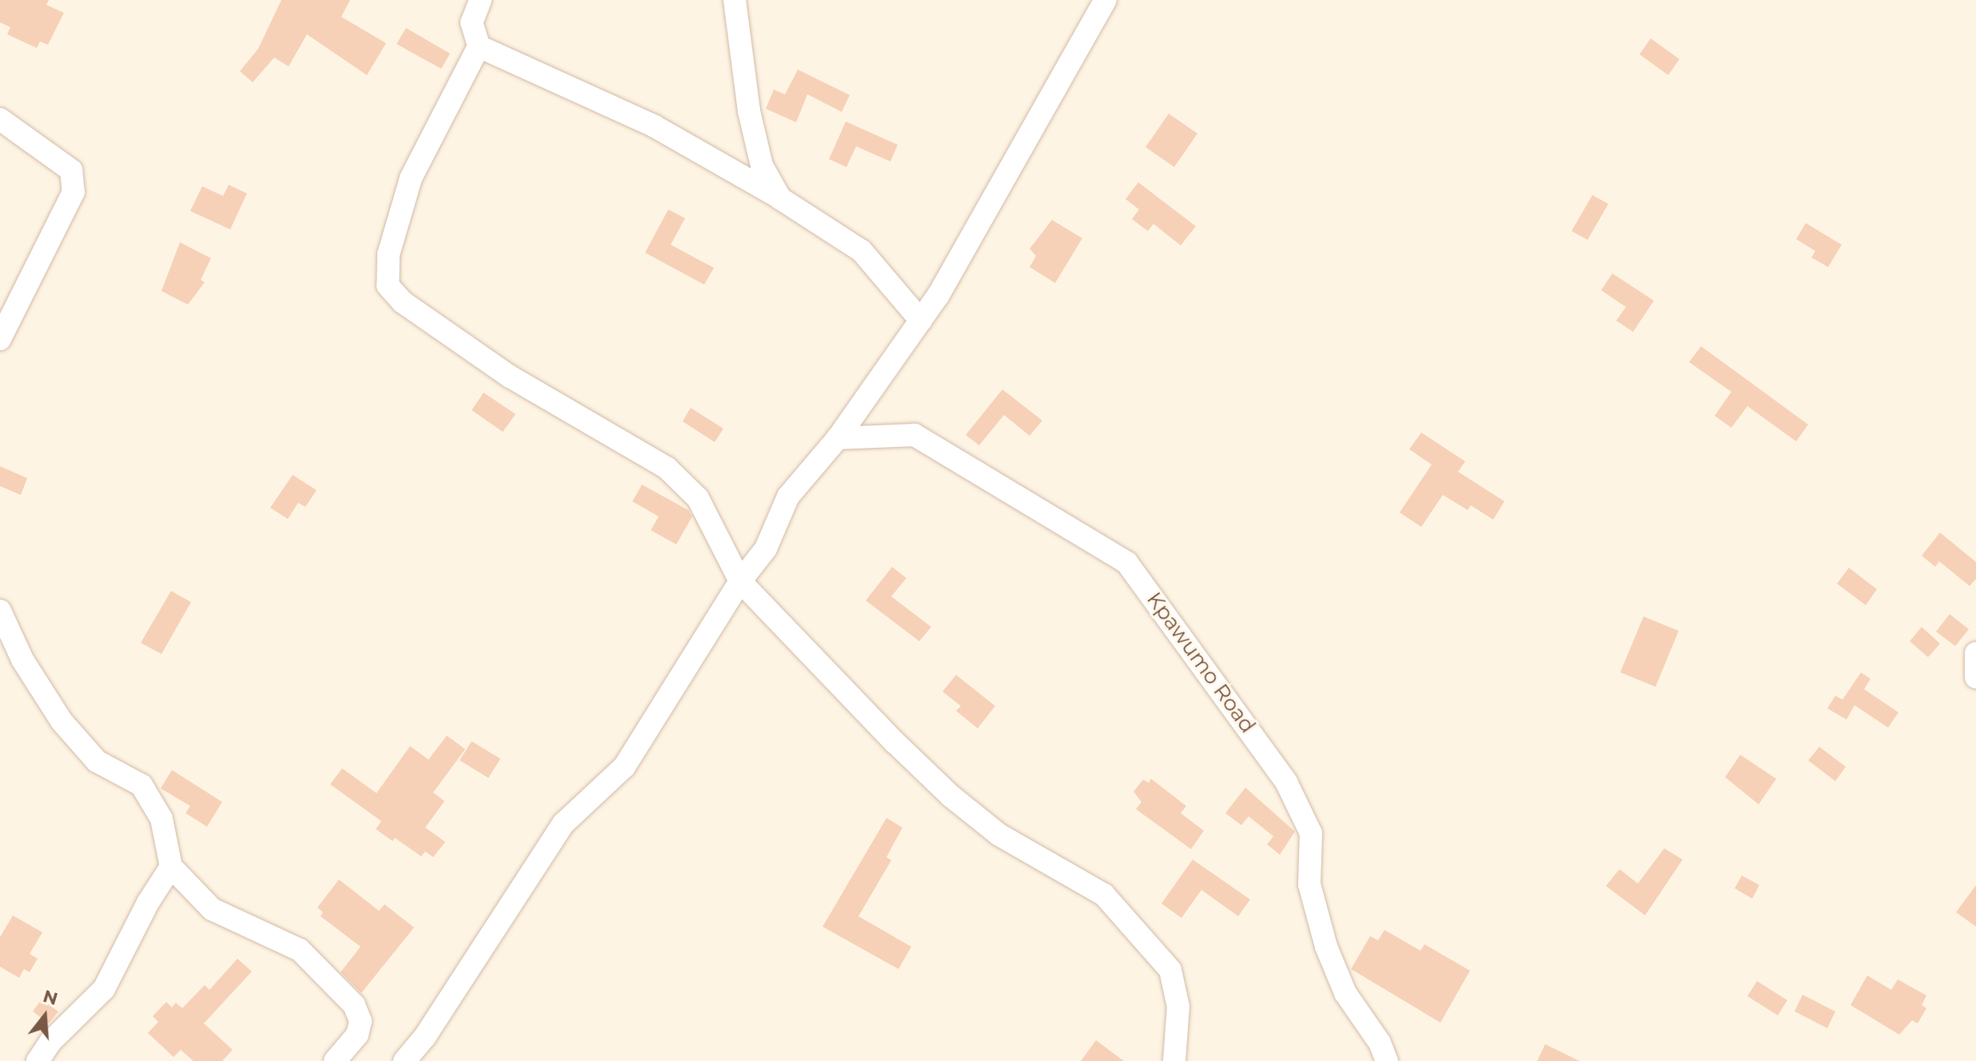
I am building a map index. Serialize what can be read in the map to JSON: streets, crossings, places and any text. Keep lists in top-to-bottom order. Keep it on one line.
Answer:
{"streets":{"street":["Kpawumo Road"]},"north":"top"}
